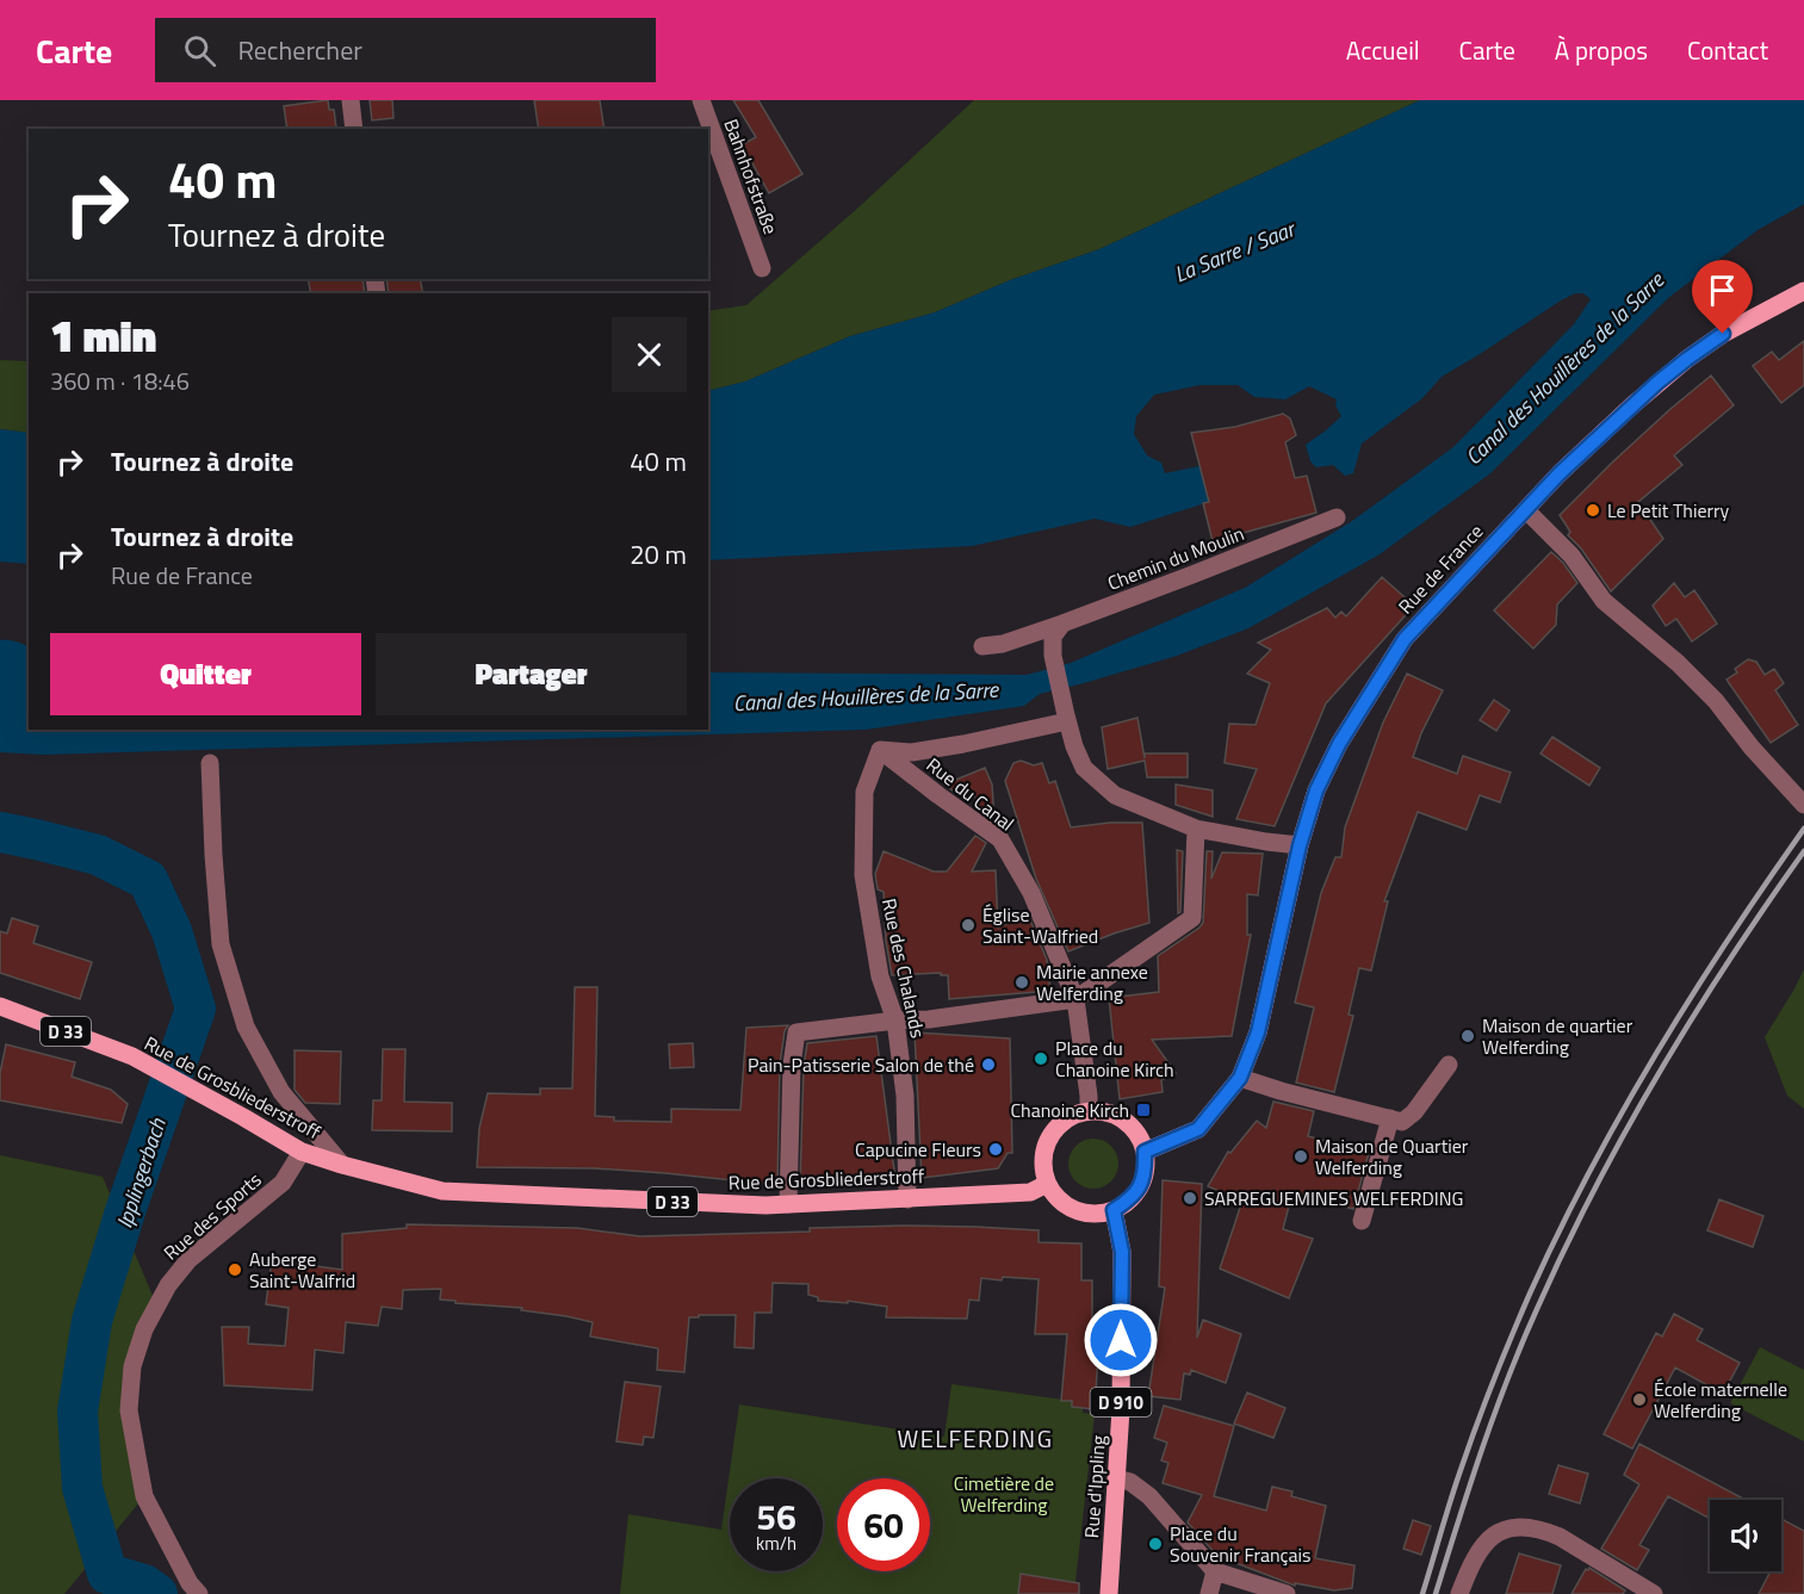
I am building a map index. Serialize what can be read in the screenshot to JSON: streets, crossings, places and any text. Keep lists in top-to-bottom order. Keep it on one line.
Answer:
{"streets":{"main road":["Rue de France","D 33","Rue de Grosbliederstroff","D 910","Rue d'Ippling"],"street":["Bahnhofstraße","Chemin du Moulin","Rue du Canal","Rue des Chalands","Rue des Sports"]},"crossings":[["Rue de France","Rue de Grosbliederstroff"],["Rue de France","Rue d'Ippling"],["Rue du Canal","Rue des Chalands"],["Rue des Chalands","Rue de Grosbliederstroff"],["Rue de Grosbliederstroff","Rue des Sports"],["Rue de Grosbliederstroff","Rue d'Ippling"]],"districts":["WELFERDING"],"water":["La Sarre / Saar","Canal des Houillères de la Sarre","Ipplingerbach"],"parks":["Cimetière de Welferding"],"places":{"other":["Le Petit Thierry","Église Saint-Walfried","Mairie annexe Welferding","Maison de quartier Welferding","Place du Chanoine Kirch","Pain-Patisserie Salon de thé","Capucine Fleurs","Maison de Quartier Welferding","SARREGUEMINES WELFERDING","Auberge Saint-Walfrid","École maternelle Welferding","Place du Souvenir Français"],"transit":["Chanoine Kirch"]},"page":{"header":"Carte","search":"Rechercher","nav":["Accueil","Carte","À propos","Contact"],"turn":["40 m","Tournez à droite"],"heading":["1 min","360 m · 18:46"],"list":[{"name":"Tournez à droite","value":"40 m"},{"name":"Tournez à droite","note":"Rue de France","value":"20 m"}],"buttons":["Quitter","Partager"],"speed":"56 km/h","limit":"60"}}
